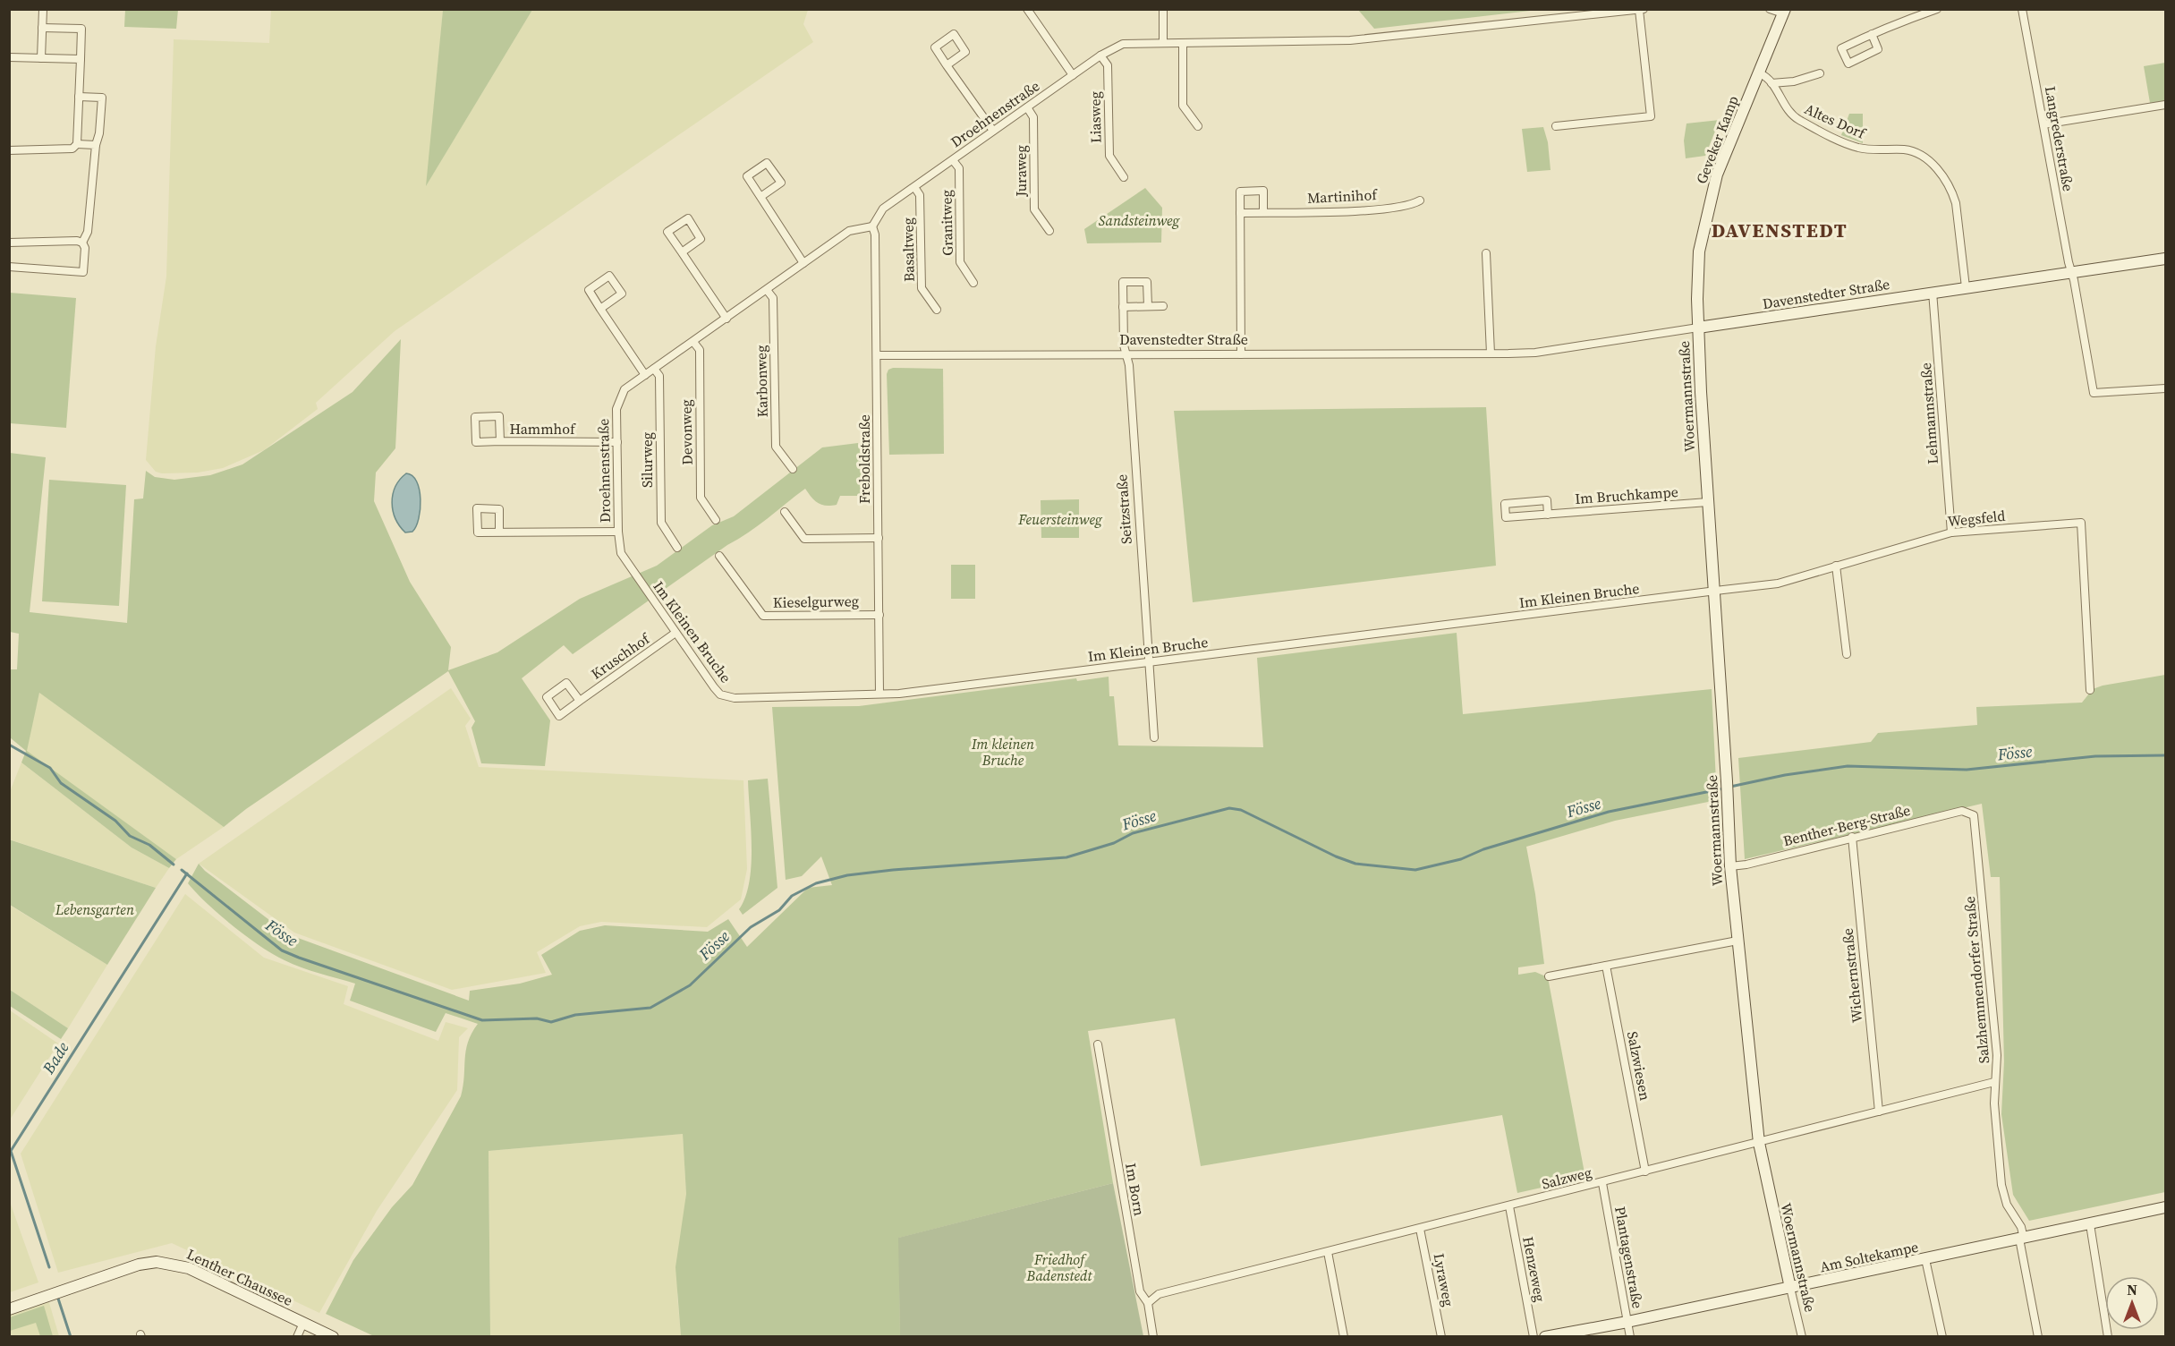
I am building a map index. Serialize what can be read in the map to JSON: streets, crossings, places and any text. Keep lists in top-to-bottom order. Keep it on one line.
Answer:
{"streets":{"street":["Droehnenstraße","Liasweg","Altes Dorf","Langrederstraße","Geveker Kamp","Juraweg","Martinihof","Granitweg","Basaltweg","Davenstedter Straße","Karbonweg","Woermannstraße","Lehmannstraße","Hammhof","Devonweg","Freboldstraße","Silurweg","Im Bruchkampe","Seitzstraße","Wegsfeld","Im Kleinen Bruche","Kieselgurweg","Kruschhof","Benther-Berg-Straße","Wichernstraße","Salzhemmendorfer Straße","Salzwiesen","Salzweg","Im Born","Am Soltekampe","Plantagenstraße","Henzeweg","Lenther Chaussee","Lyraweg"]},"crossings":[["Droehnenstraße","Liasweg"],["Droehnenstraße","Juraweg"],["Droehnenstraße","Granitweg"],["Droehnenstraße","Basaltweg"],["Droehnenstraße","Karbonweg"],["Droehnenstraße","Hammhof"],["Droehnenstraße","Devonweg"],["Droehnenstraße","Freboldstraße"],["Droehnenstraße","Silurweg"],["Droehnenstraße","Im Kleinen Bruche"],["Altes Dorf","Geveker Kamp"],["Altes Dorf","Davenstedter Straße"],["Langrederstraße","Davenstedter Straße"],["Geveker Kamp","Davenstedter Straße"],["Geveker Kamp","Woermannstraße"],["Davenstedter Straße","Woermannstraße"],["Davenstedter Straße","Lehmannstraße"],["Davenstedter Straße","Freboldstraße"],["Davenstedter Straße","Seitzstraße"],["Woermannstraße","Im Bruchkampe"],["Woermannstraße","Wegsfeld"],["Woermannstraße","Im Kleinen Bruche"],["Woermannstraße","Benther-Berg-Straße"],["Woermannstraße","Salzweg"],["Woermannstraße","Am Soltekampe"],["Lehmannstraße","Wegsfeld"],["Freboldstraße","Im Kleinen Bruche"],["Freboldstraße","Kieselgurweg"],["Seitzstraße","Im Kleinen Bruche"],["Wegsfeld","Im Kleinen Bruche"],["Im Kleinen Bruche","Kruschhof"],["Benther-Berg-Straße","Wichernstraße"],["Benther-Berg-Straße","Salzhemmendorfer Straße"],["Wichernstraße","Salzweg"],["Salzhemmendorfer Straße","Salzweg"],["Salzhemmendorfer Straße","Am Soltekampe"],["Salzwiesen","Salzweg"],["Salzweg","Im Born"],["Salzweg","Plantagenstraße"],["Salzweg","Henzeweg"],["Salzweg","Lyraweg"],["Am Soltekampe","Plantagenstraße"]],"districts":["DAVENSTEDT"],"water":["Fösse","Bade"],"parks":["Sandsteinweg","Feuersteinweg","Im kleinen Bruche","Lebensgarten","Friedhof Badenstedt"],"north":"top"}
